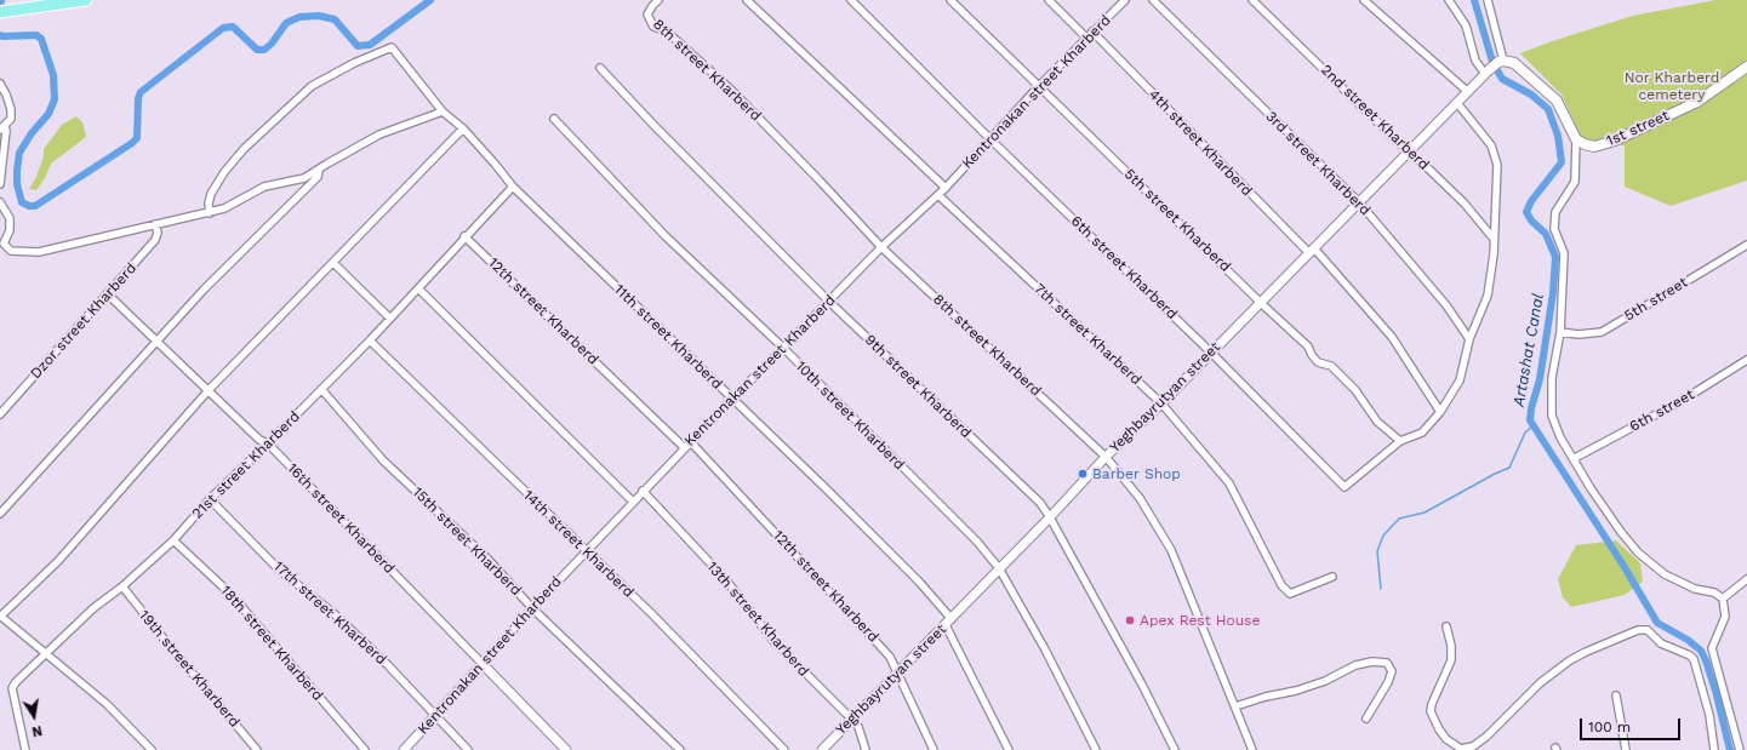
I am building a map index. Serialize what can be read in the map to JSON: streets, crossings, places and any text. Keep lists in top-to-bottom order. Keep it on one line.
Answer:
{"streets":{"main road":["1st street"],"street":["8th street Kharberd","Kentronakan street Kharberd","2nd street Kharberd","4th street Kharberd","3rd street Kharberd","5th street Kharberd","6th street Kharberd","5th street","12th street Kharberd","Dzor street Kharberd","7th street Kharberd","11th street Kharberd","9th street Kharberd","Yeghbayrutyan street","6th street","10th street Kharberd","21st street Kharberd","16th street Kharberd","15th street Kharberd","14th street Kharberd","17th street Kharberd","13th street Kharberd","18th street Kharberd","19th street Kharberd"]},"crossings":[["8th street Kharberd","Kentronakan street Kharberd"],["8th street Kharberd","Yeghbayrutyan street"],["Kentronakan street Kharberd","4th street Kharberd"],["Kentronakan street Kharberd","5th street Kharberd"],["Kentronakan street Kharberd","6th street Kharberd"],["Kentronakan street Kharberd","12th street Kharberd"],["Kentronakan street Kharberd","7th street Kharberd"],["Kentronakan street Kharberd","11th street Kharberd"],["Kentronakan street Kharberd","9th street Kharberd"],["Kentronakan street Kharberd","10th street Kharberd"],["Kentronakan street Kharberd","16th street Kharberd"],["Kentronakan street Kharberd","15th street Kharberd"],["Kentronakan street Kharberd","14th street Kharberd"],["Kentronakan street Kharberd","17th street Kharberd"],["Kentronakan street Kharberd","13th street Kharberd"],["2nd street Kharberd","Yeghbayrutyan street"],["4th street Kharberd","Yeghbayrutyan street"],["3rd street Kharberd","Yeghbayrutyan street"],["5th street Kharberd","6th street Kharberd"],["5th street Kharberd","Yeghbayrutyan street"],["6th street Kharberd","Yeghbayrutyan street"],["12th street Kharberd","Yeghbayrutyan street"],["12th street Kharberd","21st street Kharberd"],["Dzor street Kharberd","16th street Kharberd"],["7th street Kharberd","Yeghbayrutyan street"],["11th street Kharberd","Yeghbayrutyan street"],["11th street Kharberd","21st street Kharberd"],["9th street Kharberd","Yeghbayrutyan street"],["Yeghbayrutyan street","10th street Kharberd"],["Yeghbayrutyan street","13th street Kharberd"],["21st street Kharberd","16th street Kharberd"],["21st street Kharberd","15th street Kharberd"],["21st street Kharberd","14th street Kharberd"],["21st street Kharberd","17th street Kharberd"],["21st street Kharberd","18th street Kharberd"],["21st street Kharberd","19th street Kharberd"]],"water":["Artashat Canal"],"parks":["Nor Kharberd cemetery"],"places":["Barber Shop","Apex Rest House"],"scale_bar":"100 m","north":"bottom"}
